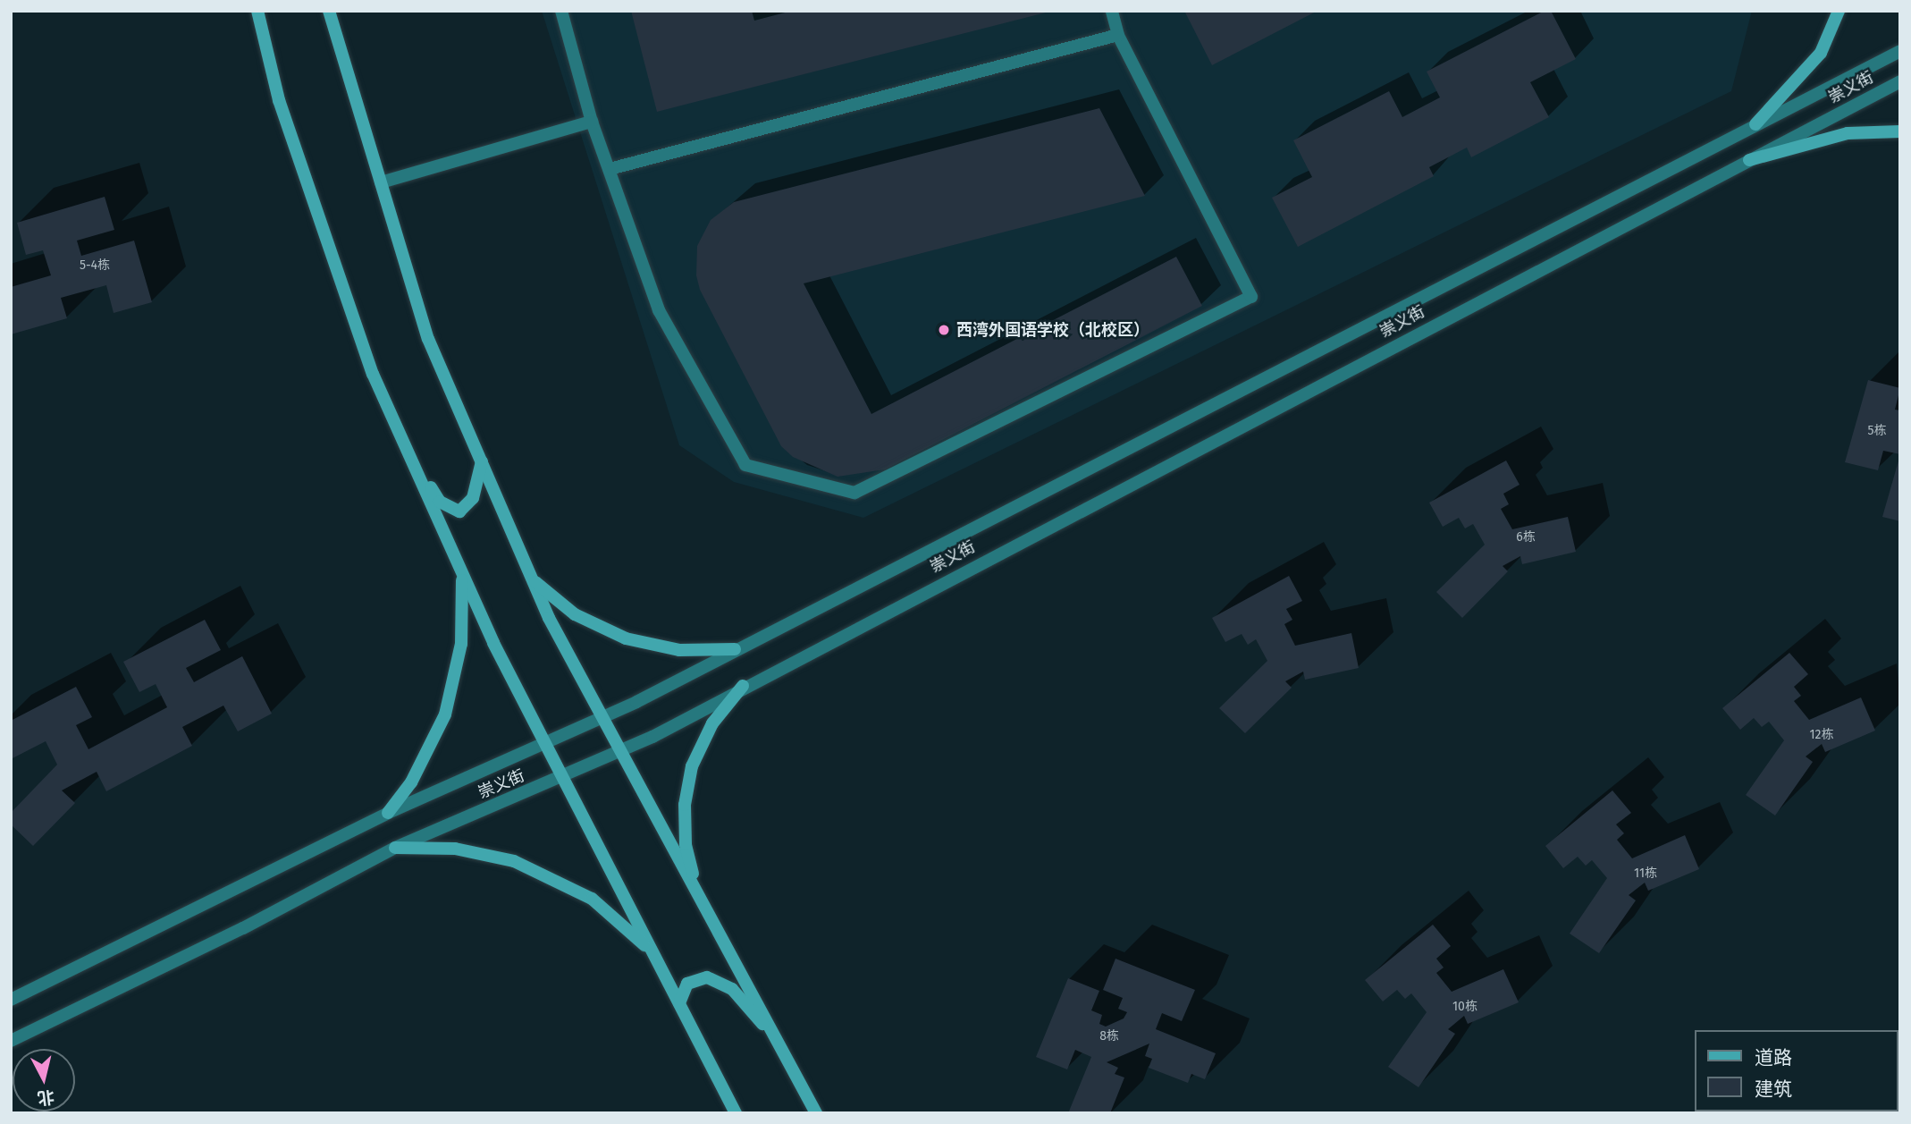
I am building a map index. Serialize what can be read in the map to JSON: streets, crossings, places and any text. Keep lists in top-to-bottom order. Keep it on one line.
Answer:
{"streets":{"street":["崇义街"]},"places":["西湾外国语学校（北校区）"],"house_numbers":["5-4栋","5栋","6栋","12栋","11栋","10栋","8栋"],"legend":["道路","建筑"],"north":"bottom"}
